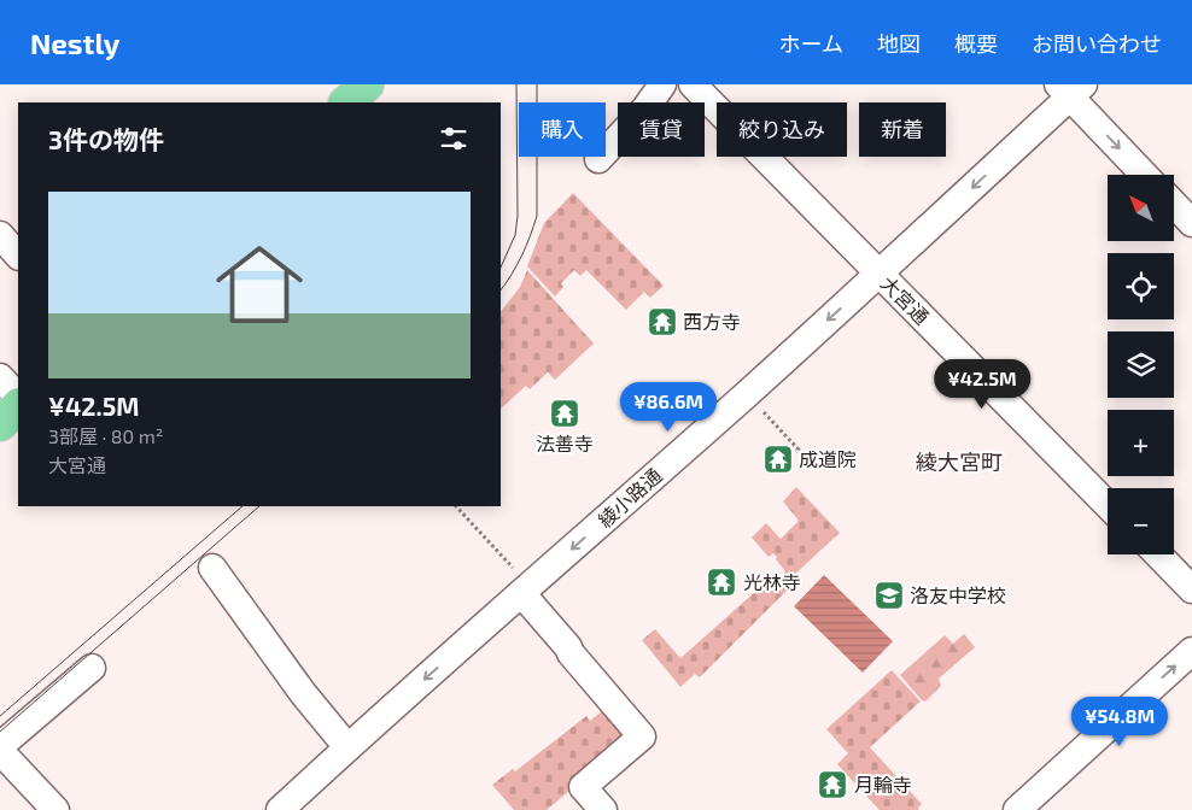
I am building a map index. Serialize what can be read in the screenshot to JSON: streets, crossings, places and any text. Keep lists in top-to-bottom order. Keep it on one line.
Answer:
{"streets":{"street":["大宮通","綾小路通"]},"crossings":[["大宮通","綾小路通"]],"one_way":["綾小路通"],"districts":["綾大宮町"],"places":{"temple":["西方寺","法善寺","成道院","光林寺","月輪寺"],"school or university":["洛友中学校"]},"north":"top left","page":{"header":"Nestly","nav":["ホーム","地図","概要","お問い合わせ"],"chip":["購入","賃貸","絞り込み","新着"],"heading":"3件の物件","map_buttons":["+","−"],"list":[{"name":"¥42.5M","note":"3部屋 · 80 m² · 大宮通"}],"price":["¥42.5M","¥86.6M","¥54.8M"]}}
